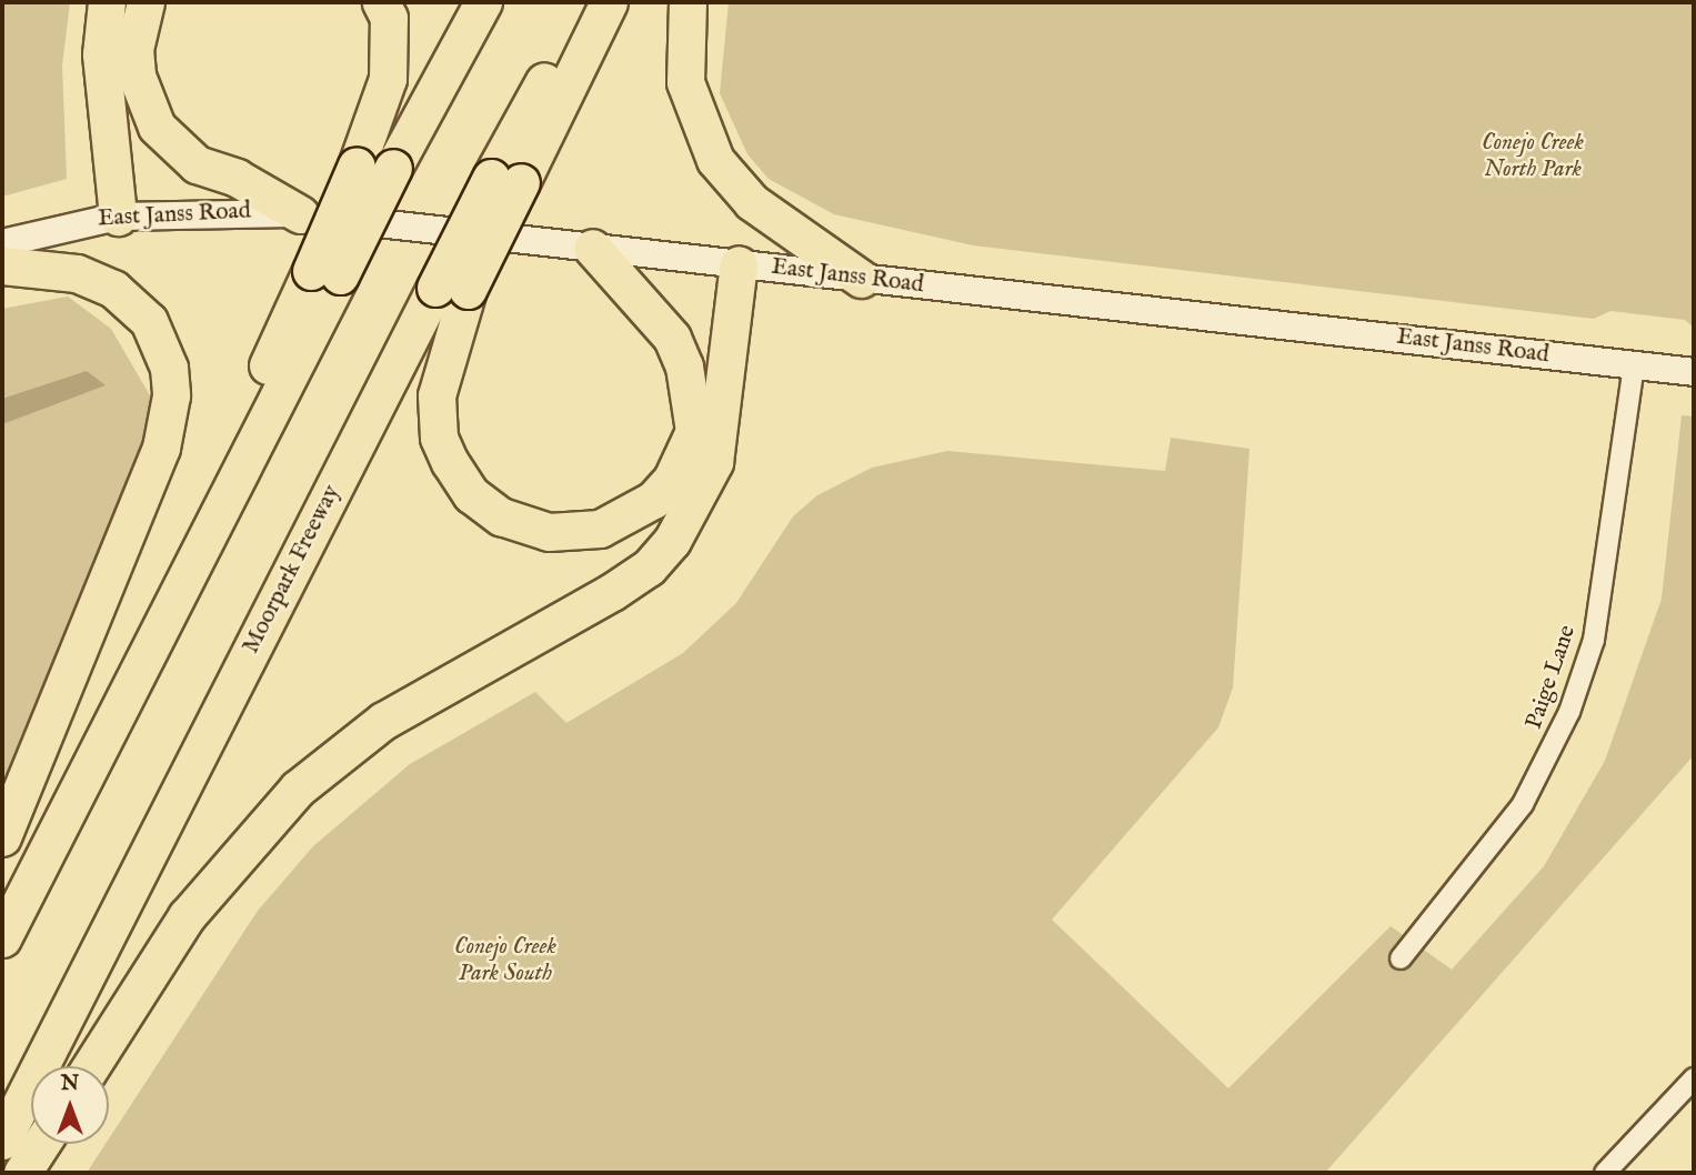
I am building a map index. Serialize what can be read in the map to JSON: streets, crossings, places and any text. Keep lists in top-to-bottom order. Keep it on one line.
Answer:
{"streets":{"highway":["Moorpark Freeway"],"main road":["East Janss Road"],"street":["Paige Lane"]},"crossings":[["East Janss Road","Paige Lane"]],"parks":["Conejo Creek North Park","Conejo Creek Park South"],"north":"top"}
